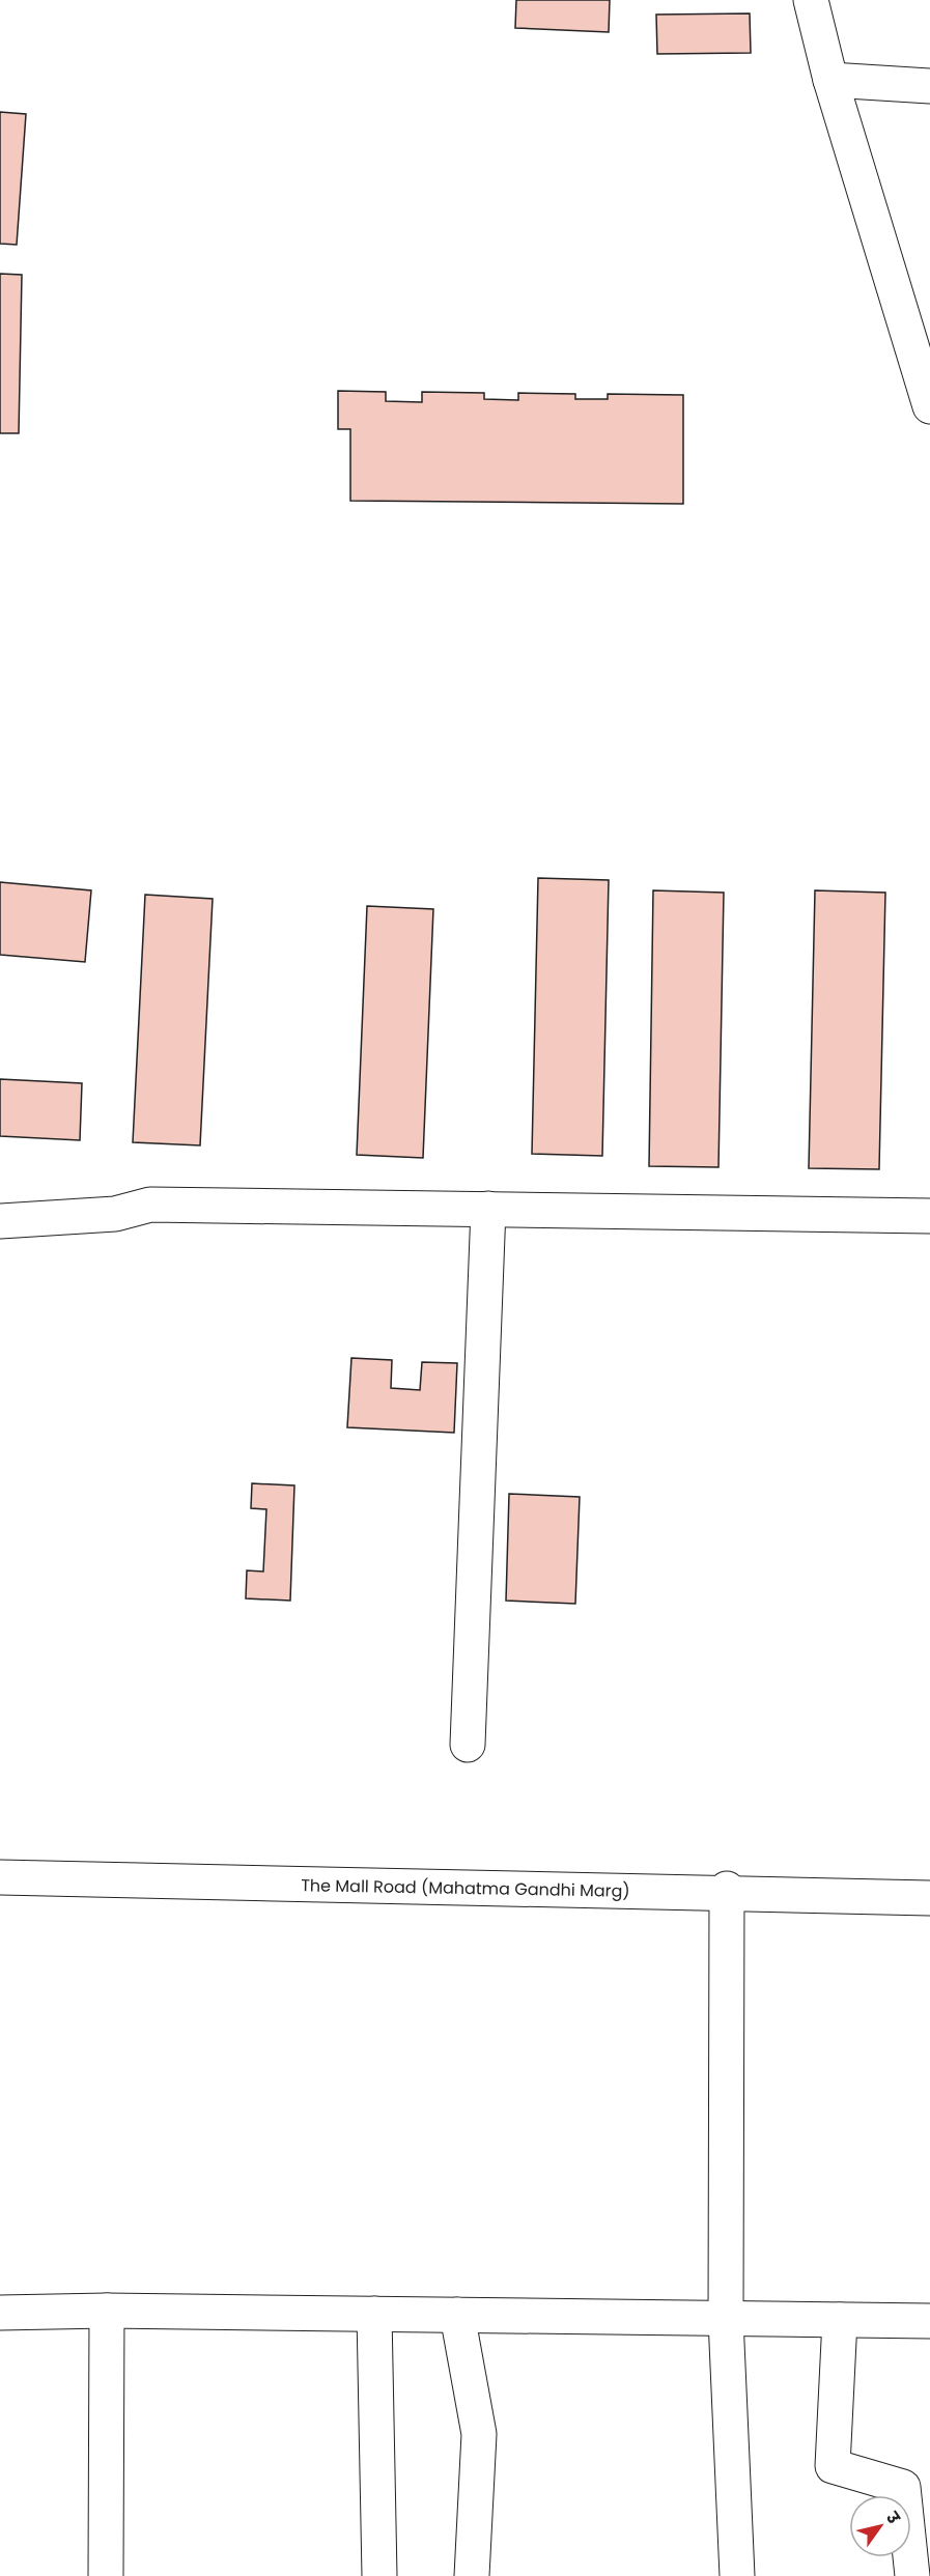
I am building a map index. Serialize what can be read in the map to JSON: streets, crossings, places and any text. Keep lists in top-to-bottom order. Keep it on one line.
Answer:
{"streets":{"street":["The Mall Road (Mahatma Gandhi Marg)"]},"north":"top right"}
